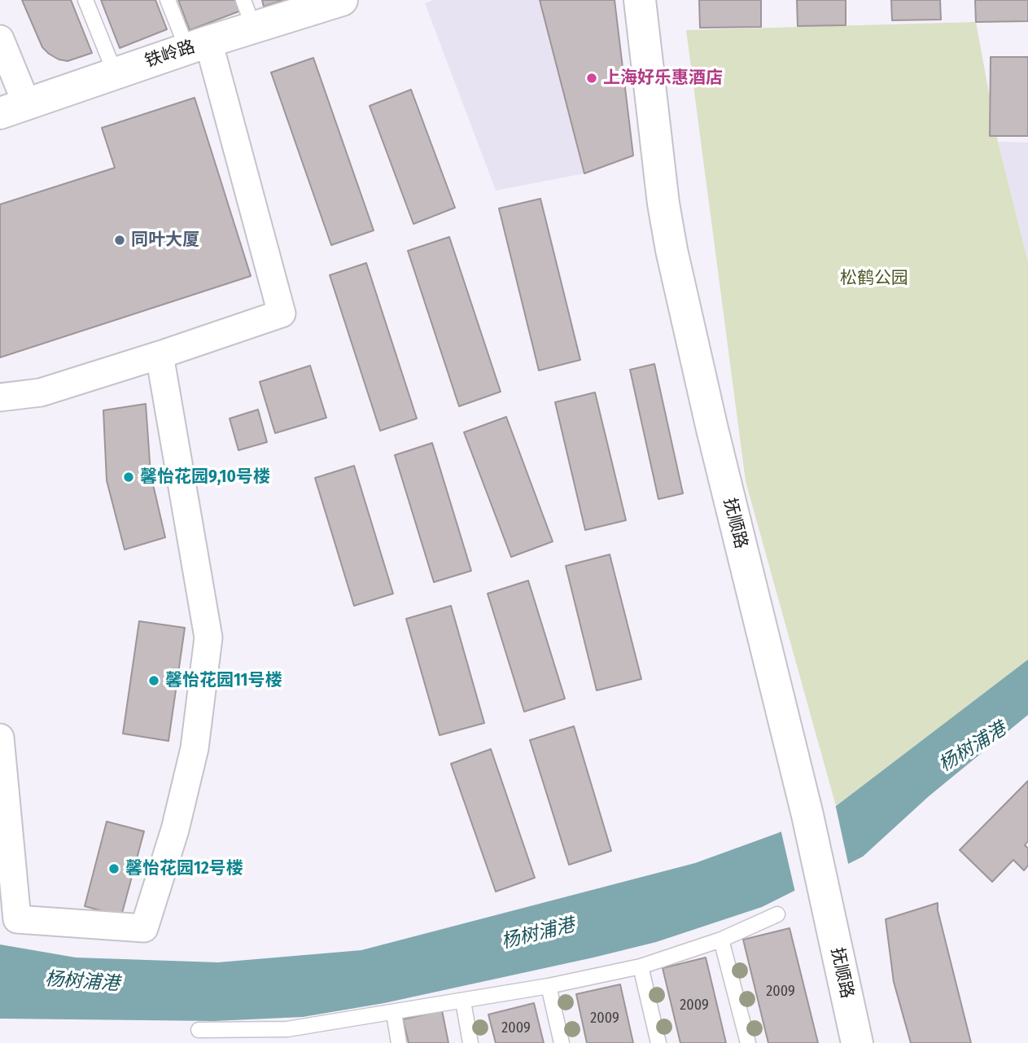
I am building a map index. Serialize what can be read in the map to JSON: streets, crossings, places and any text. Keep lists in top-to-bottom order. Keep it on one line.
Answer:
{"streets":{"street":["铁岭路","抚顺路"]},"water":["杨树浦港"],"parks":["松鹤公园"],"places":["上海好乐惠酒店","同叶大厦","馨怡花园9,10号楼","馨怡花园11号楼","馨怡花园12号楼"],"house_numbers":["2009","2009","2009","2009"]}
